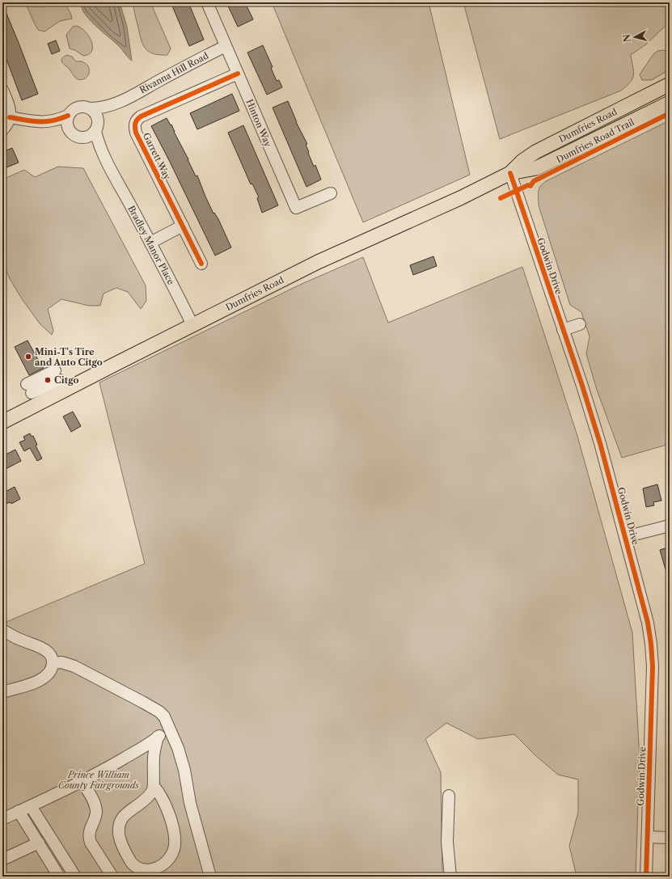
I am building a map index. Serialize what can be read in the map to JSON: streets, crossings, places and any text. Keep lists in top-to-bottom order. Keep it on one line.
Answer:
{"streets":{"main road":["Dumfries Road"],"street":["Rivanna Hill Road","Hinton Way","Garrett Way","Bradley Manor Place","Godwin Drive"],"cycle path":["Dumfries Road Trail"]},"crossings":[["Rivanna Hill Road","Hinton Way"],["Rivanna Hill Road","Bradley Manor Place"],["Hinton Way","Garrett Way"],["Dumfries Road","Bradley Manor Place"],["Dumfries Road","Godwin Drive"]],"parks":["Prince William County Fairgrounds"],"places":["Mini-T's Tire and Auto Citgo","Citgo"],"north":"left"}
